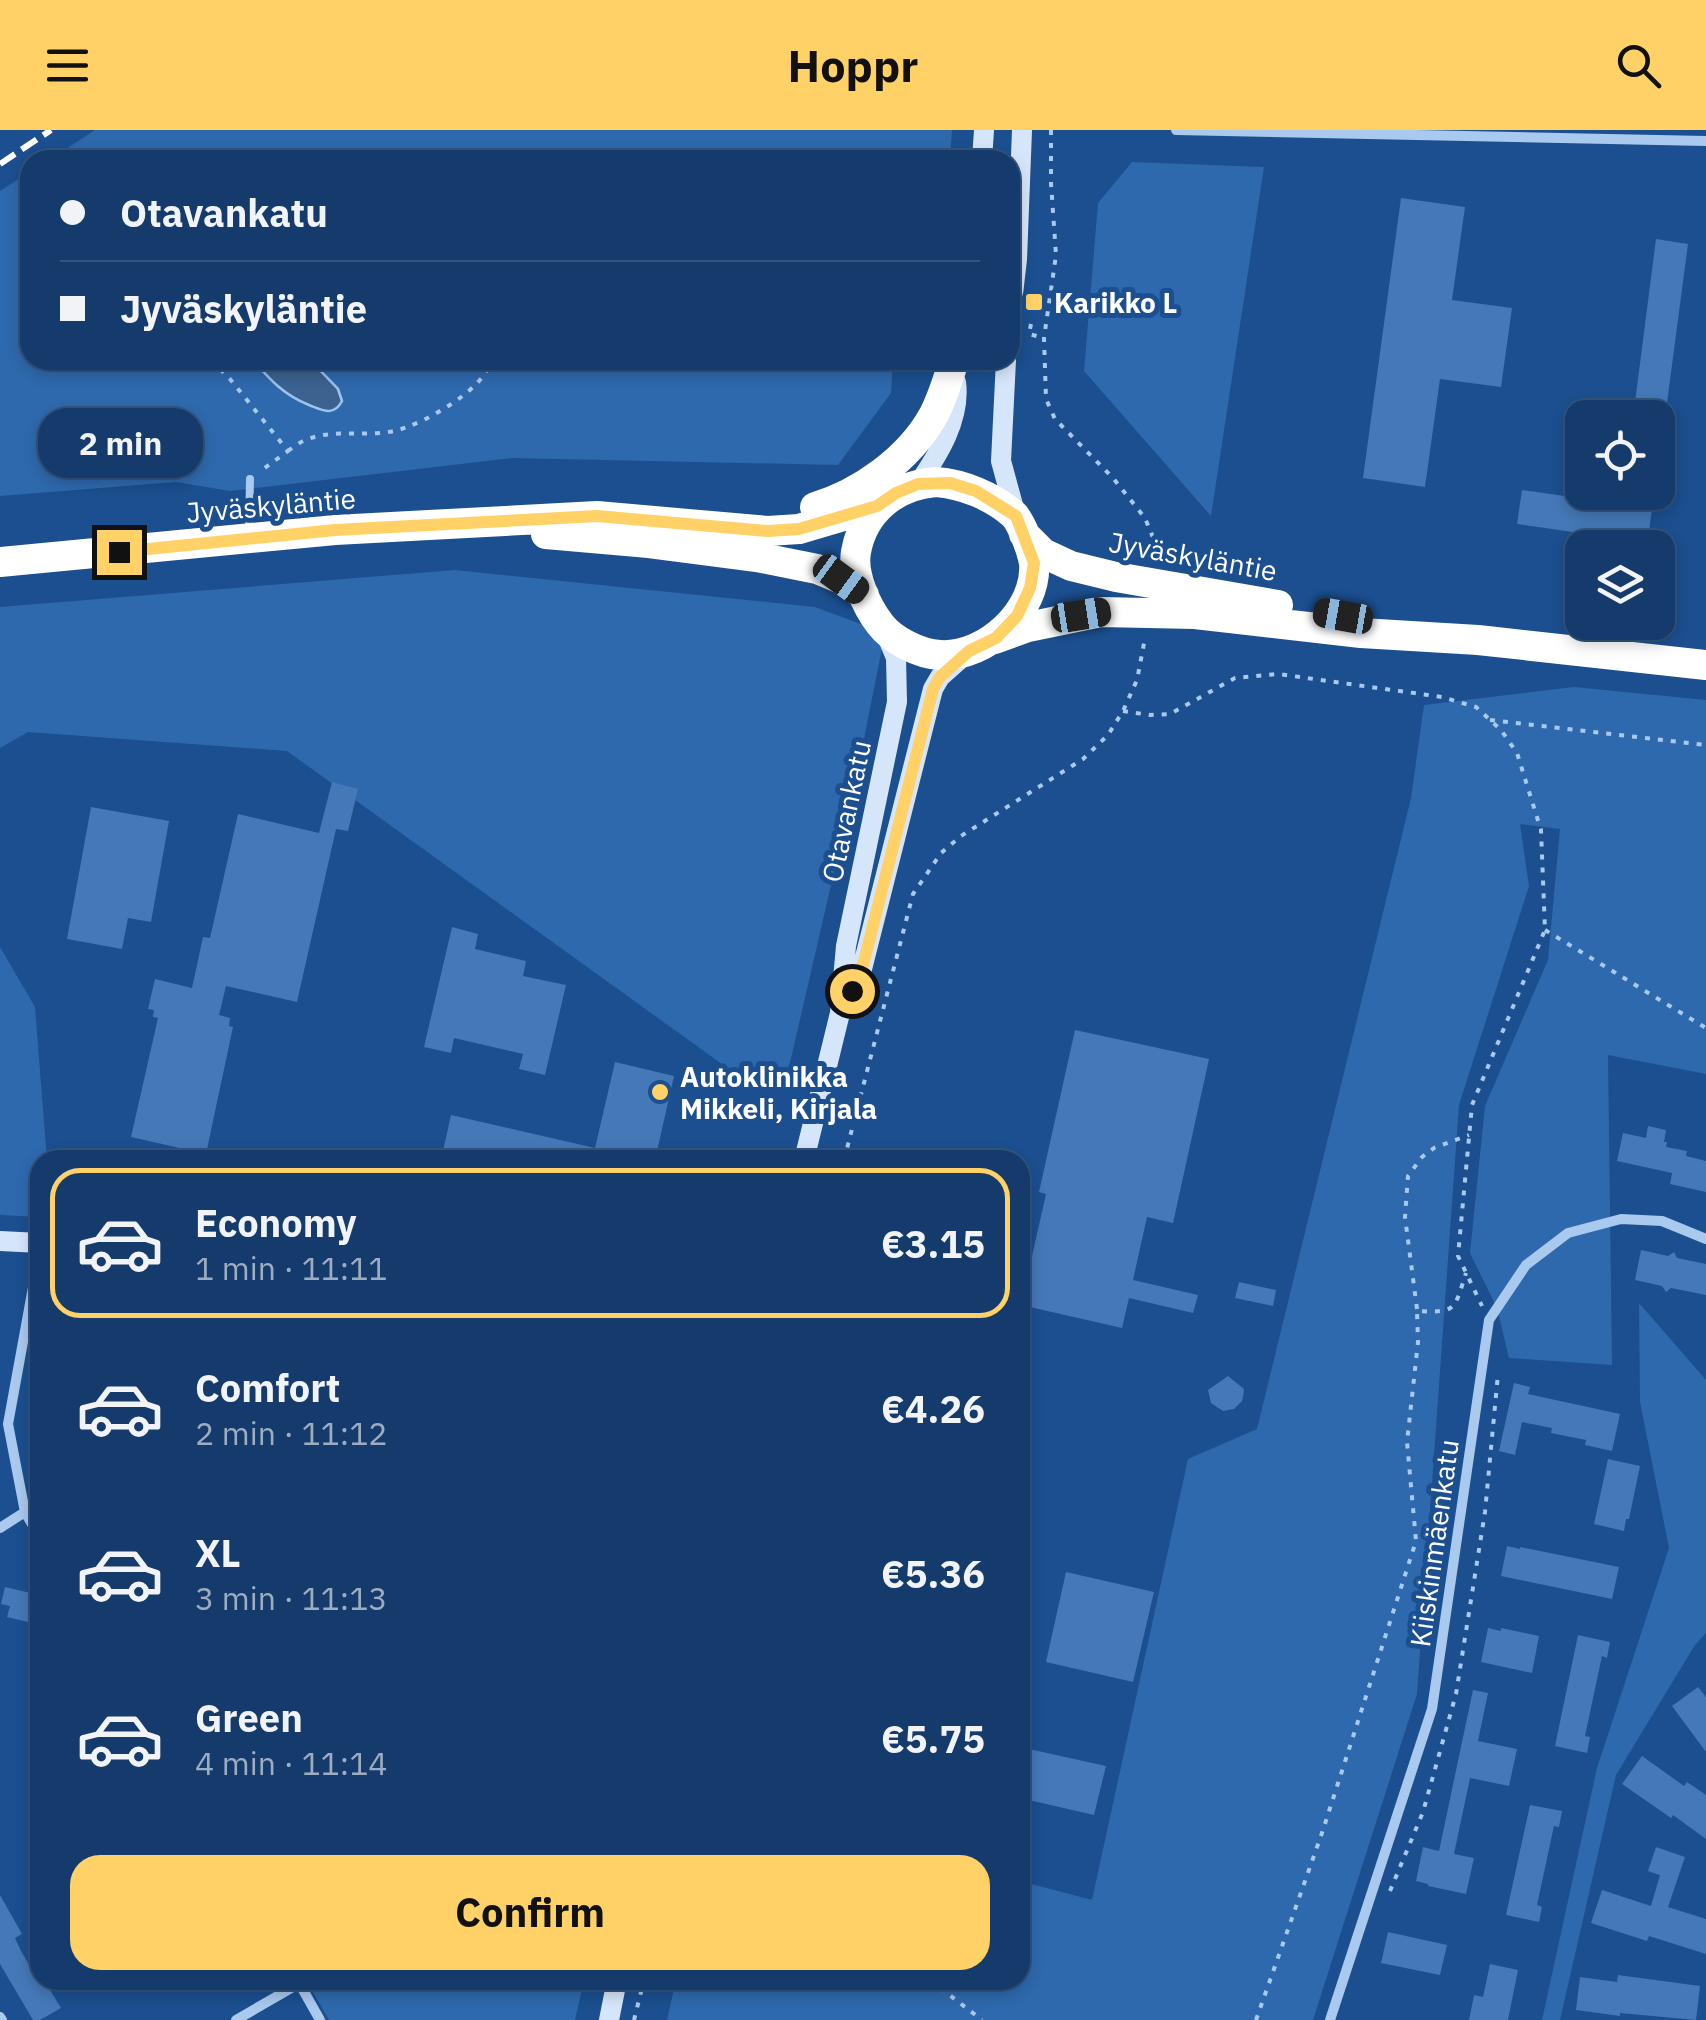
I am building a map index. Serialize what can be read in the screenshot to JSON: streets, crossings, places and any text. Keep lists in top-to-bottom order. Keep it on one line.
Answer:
{"streets":{"highway":["Jyväskyläntie"],"main road":["Otavankatu"],"street":["Kiiskinmäenkatu"]},"crossings":[["Jyväskyläntie","Otavankatu"]],"places":{"transit":["Karikko L"],"other":["Autoklinikka Mikkeli, Kirjala"]},"page":{"header":"Hoppr","banner":["Otavankatu","Jyväskyläntie"],"bubble":"2 min","list":[{"name":"Economy","note":"1 min · 11:11","value":"€3.15"},{"name":"Comfort","note":"2 min · 11:12","value":"€4.26"},{"name":"XL","note":"3 min · 11:13","value":"€5.36"},{"name":"Green","note":"4 min · 11:14","value":"€5.75"}],"buttons":"Confirm"}}
